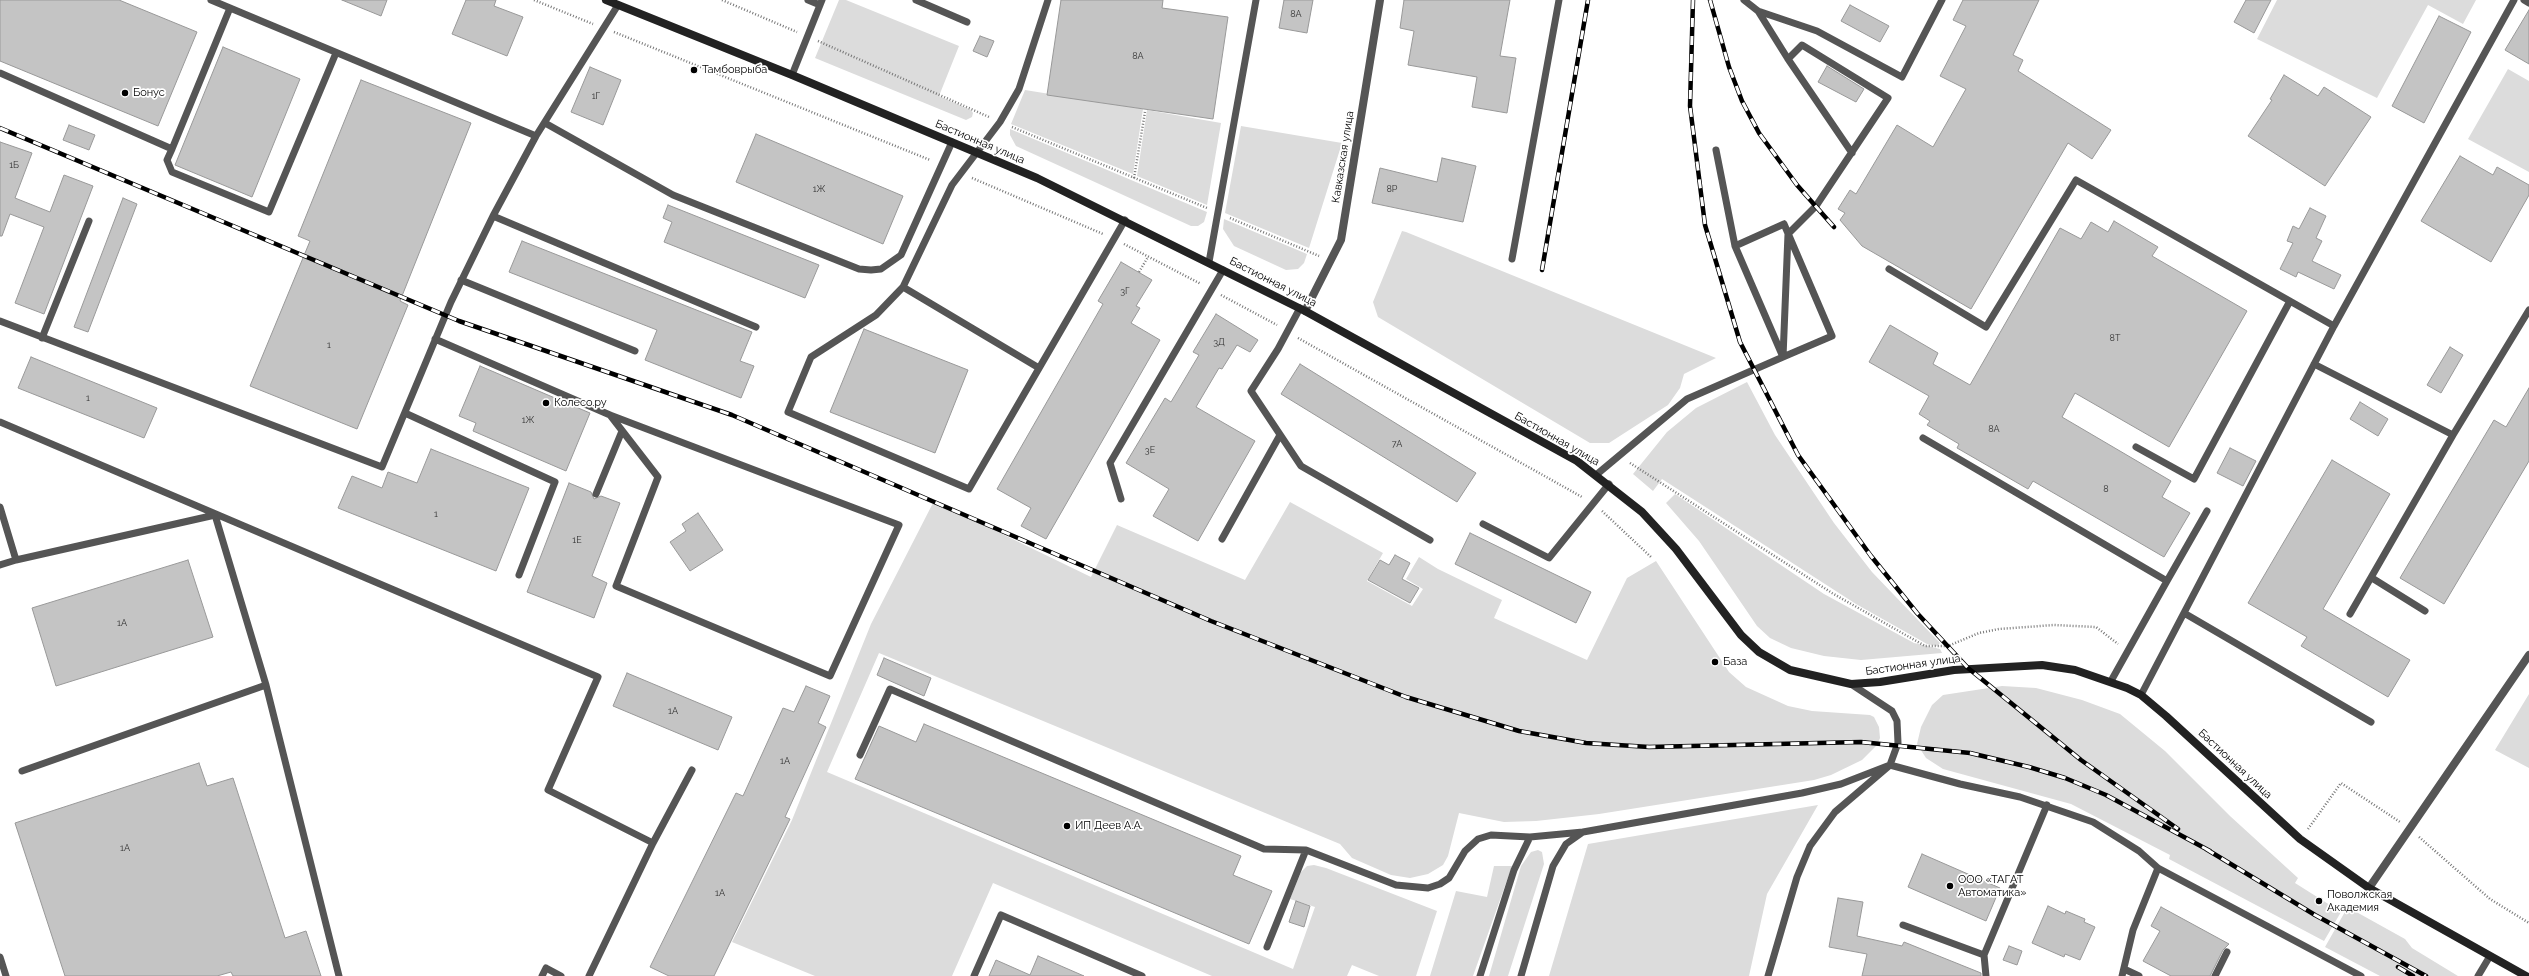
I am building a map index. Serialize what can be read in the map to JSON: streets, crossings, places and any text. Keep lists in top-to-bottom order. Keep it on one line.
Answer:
{"streets":{"main road":["Бастионная улица"],"street":["Кавказская улица"]},"crossings":[["Бастионная улица","Кавказская улица"]],"places":["Тамбоврыба","Бонус","Колесо.ру","База","ИП Деев А.А.","ООО «ТАГАТ Автоматика»","Поволжская Академия"],"house_numbers":["8А","8А","1Г","1Б","1Ж","8Р","3Г","8Т","3Д","1","1","1Ж","8А","7А","3Е","8","1","1Е","1А","1А","1А","1А","1А"]}
